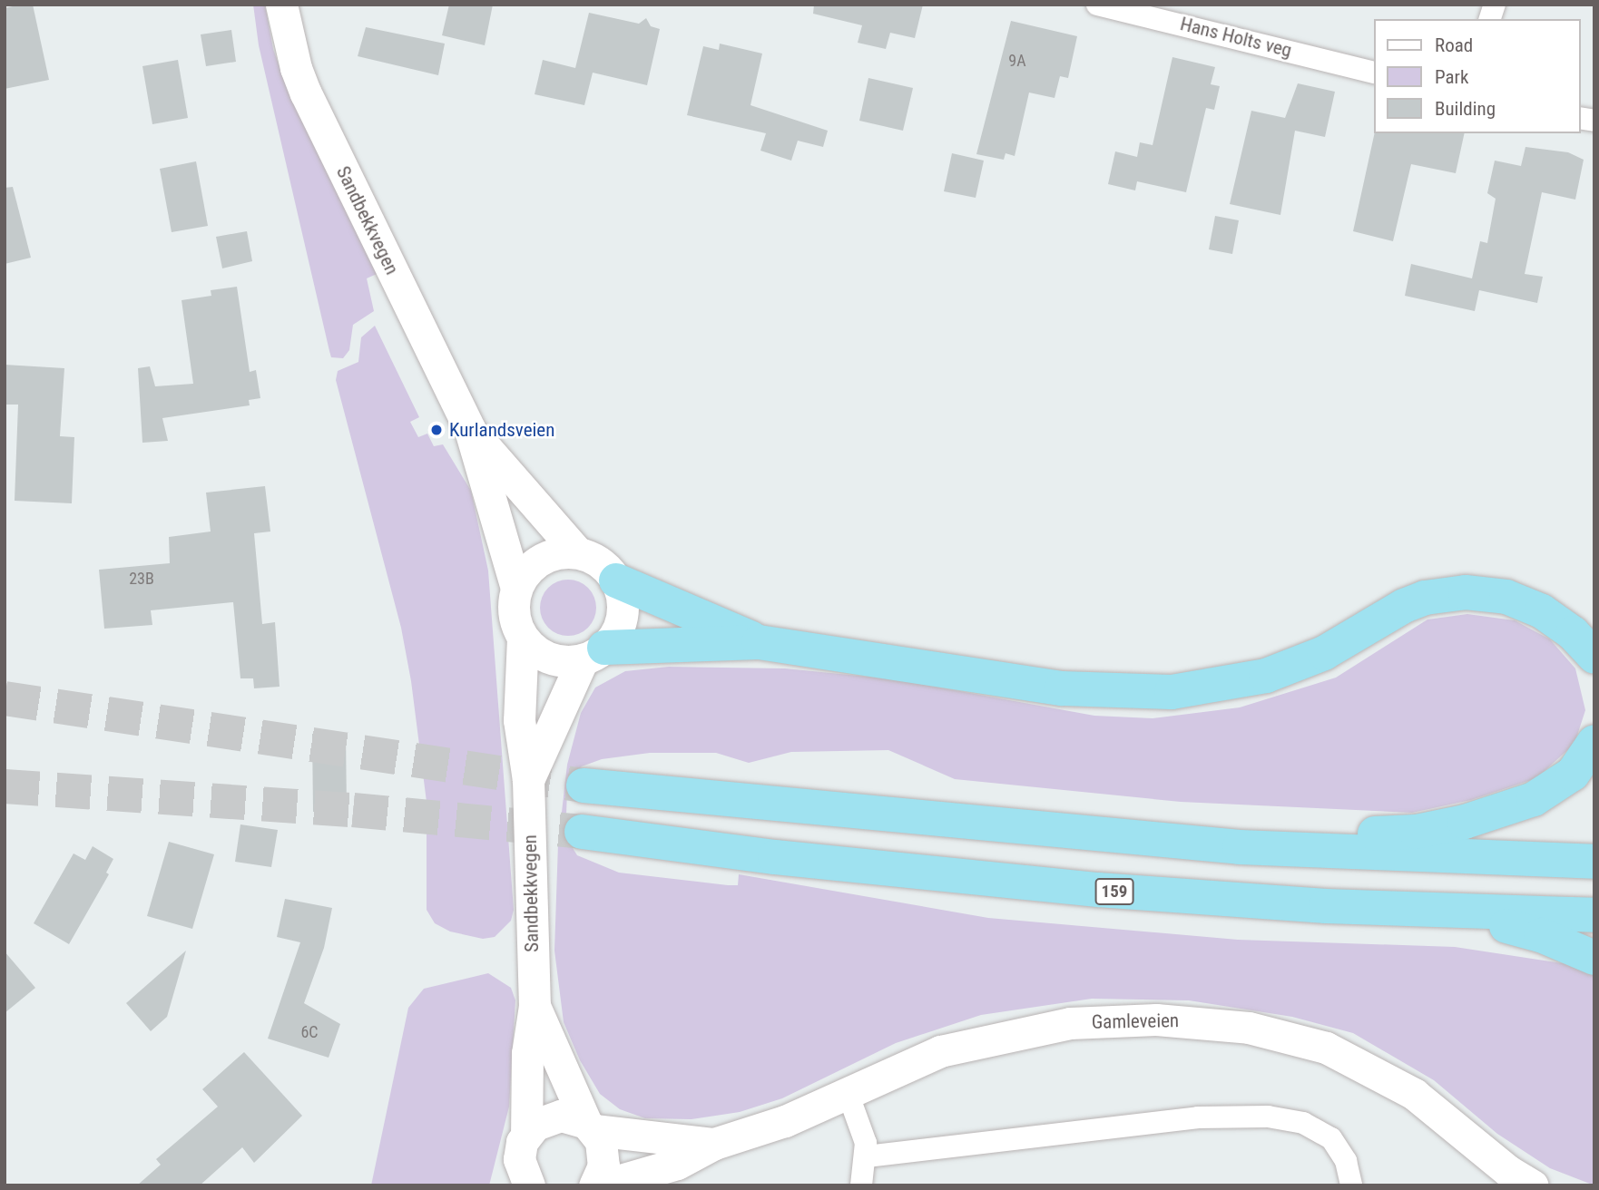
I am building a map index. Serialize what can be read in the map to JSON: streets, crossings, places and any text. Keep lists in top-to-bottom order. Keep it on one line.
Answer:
{"streets":{"highway":["159"],"main road":["Sandbekkvegen","Gamleveien"],"street":["Hans Holts veg"]},"crossings":[["Sandbekkvegen","Gamleveien"]],"places":["Kurlandsveien"],"house_numbers":["9A","23B","6C"],"legend":["Road","Park","Building"]}
